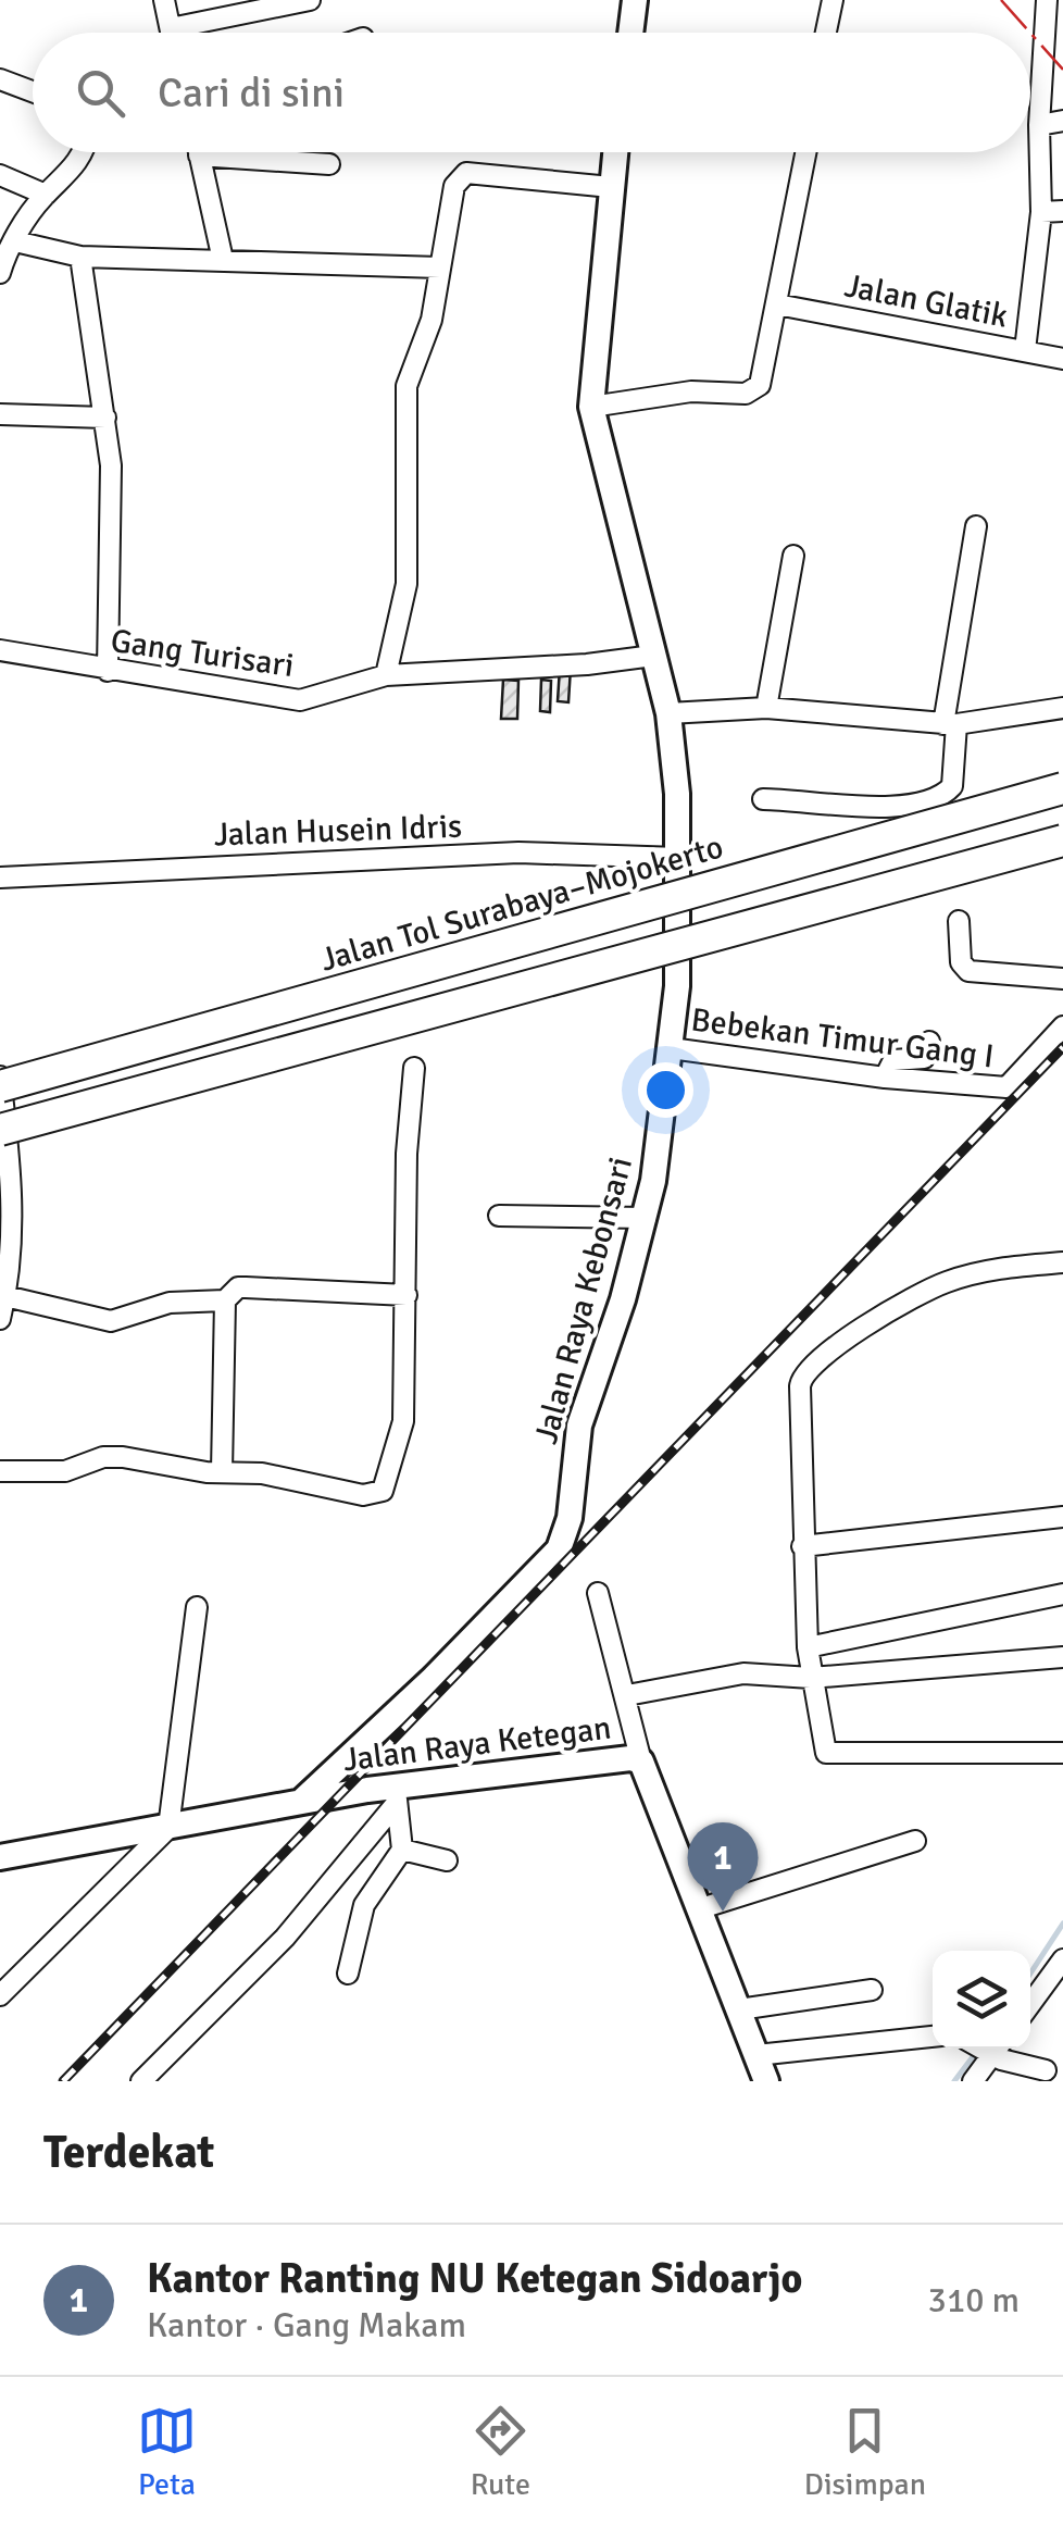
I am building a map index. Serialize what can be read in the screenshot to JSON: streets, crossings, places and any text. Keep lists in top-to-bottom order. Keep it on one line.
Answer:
{"streets":{"highway":["Jalan Tol Surabaya–Mojokerto"],"main road":["Jalan Raya Kebonsari","Jalan Raya Ketegan"],"street":["Jalan Glatik","Gang Turisari","Jalan Husein Idris","Bebekan Timur Gang I"]},"crossings":[["Gang Turisari","Jalan Raya Kebonsari"],["Jalan Husein Idris","Jalan Raya Kebonsari"],["Bebekan Timur Gang I","Jalan Raya Kebonsari"],["Jalan Raya Kebonsari","Jalan Raya Ketegan"]],"page":{"search":"Cari di sini","pins":"1","heading":"Terdekat","list":[{"mark":"1","name":"Kantor Ranting NU Ketegan Sidoarjo","note":"Kantor · Gang Makam","value":"310 m"}],"nav":["Peta","Rute","Disimpan"]}}
